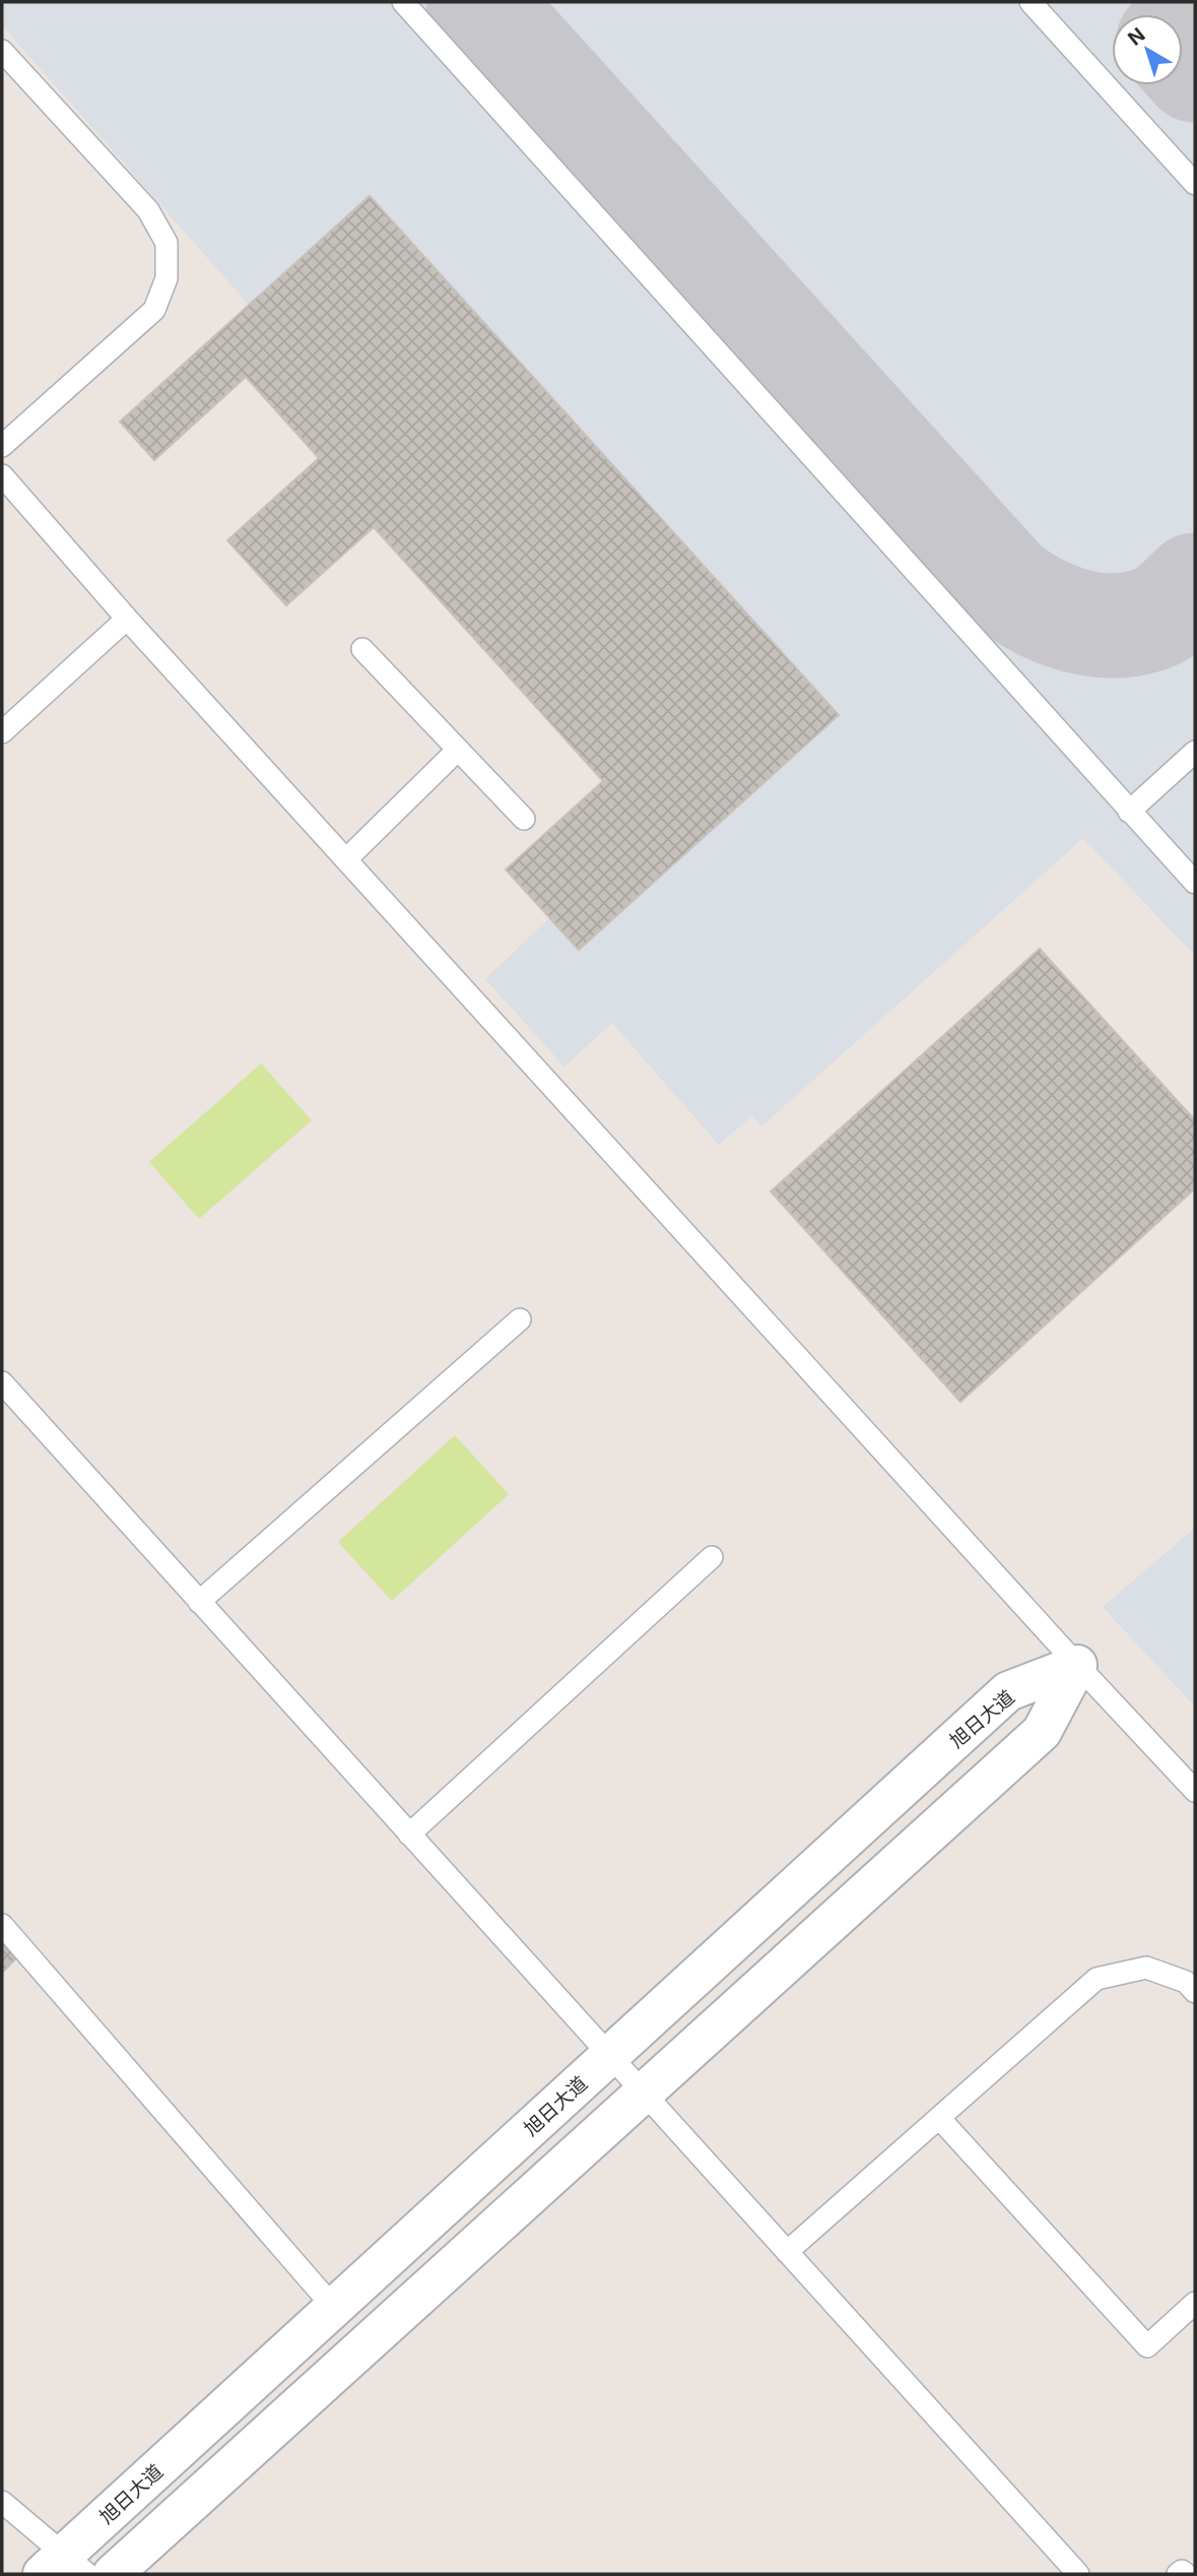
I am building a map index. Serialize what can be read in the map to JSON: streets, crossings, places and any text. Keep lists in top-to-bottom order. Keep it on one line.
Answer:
{"streets":{"main road":["旭日大道"]},"north":"top left"}
